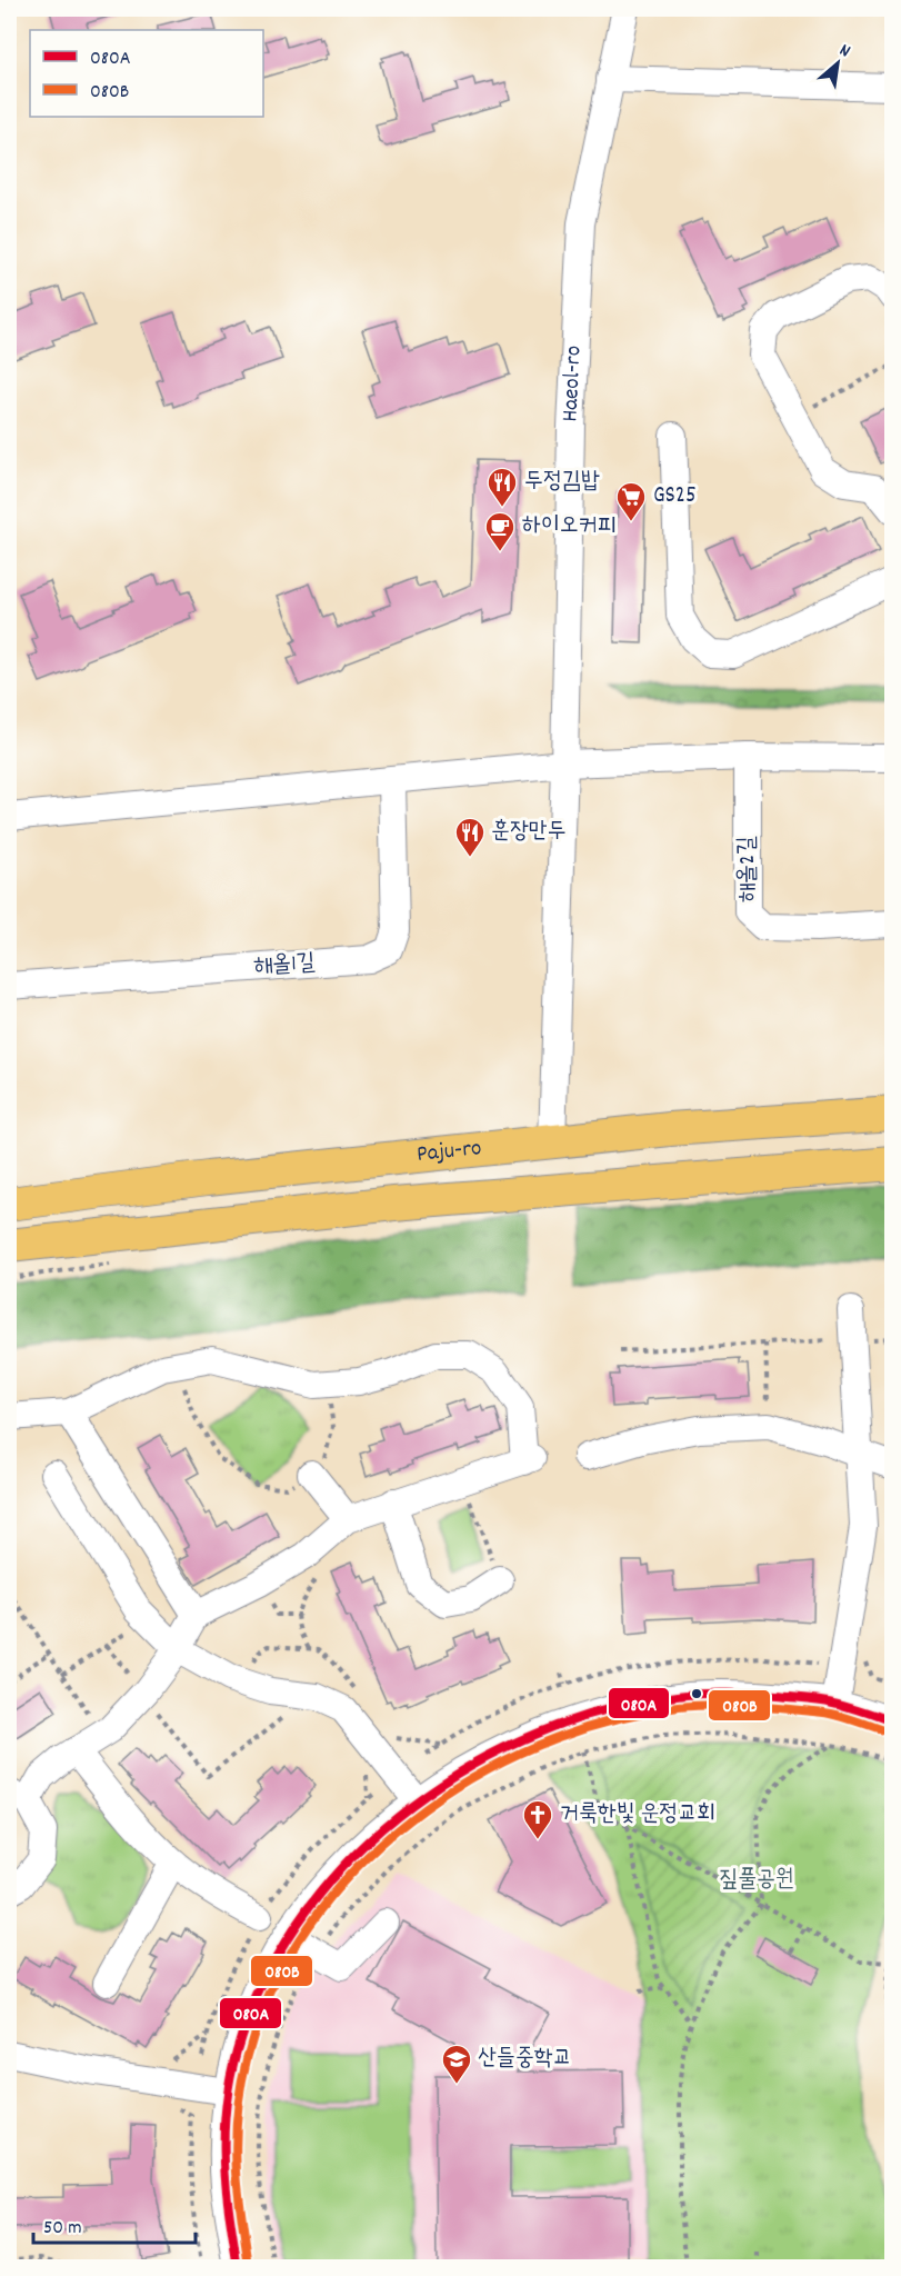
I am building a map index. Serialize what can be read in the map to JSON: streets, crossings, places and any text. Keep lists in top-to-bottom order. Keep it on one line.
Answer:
{"streets":{"main road":["Paju-ro"],"street":["Haeol-ro","해올2길","해올1길"]},"crossings":[["Haeol-ro","Paju-ro"]],"parks":["짚풀공원"],"places":{"restaurant":["두정김밥","훈장만두"],"supermarket":["GS25"],"cafe":["하이오커피"],"church":["거룩한빛 운정교회"],"school or university":["산들중학교"]},"lines":["transit line 080A","transit line 080B"],"legend":["080A","080B"],"scale_bar":"50 m","north":"top right"}
